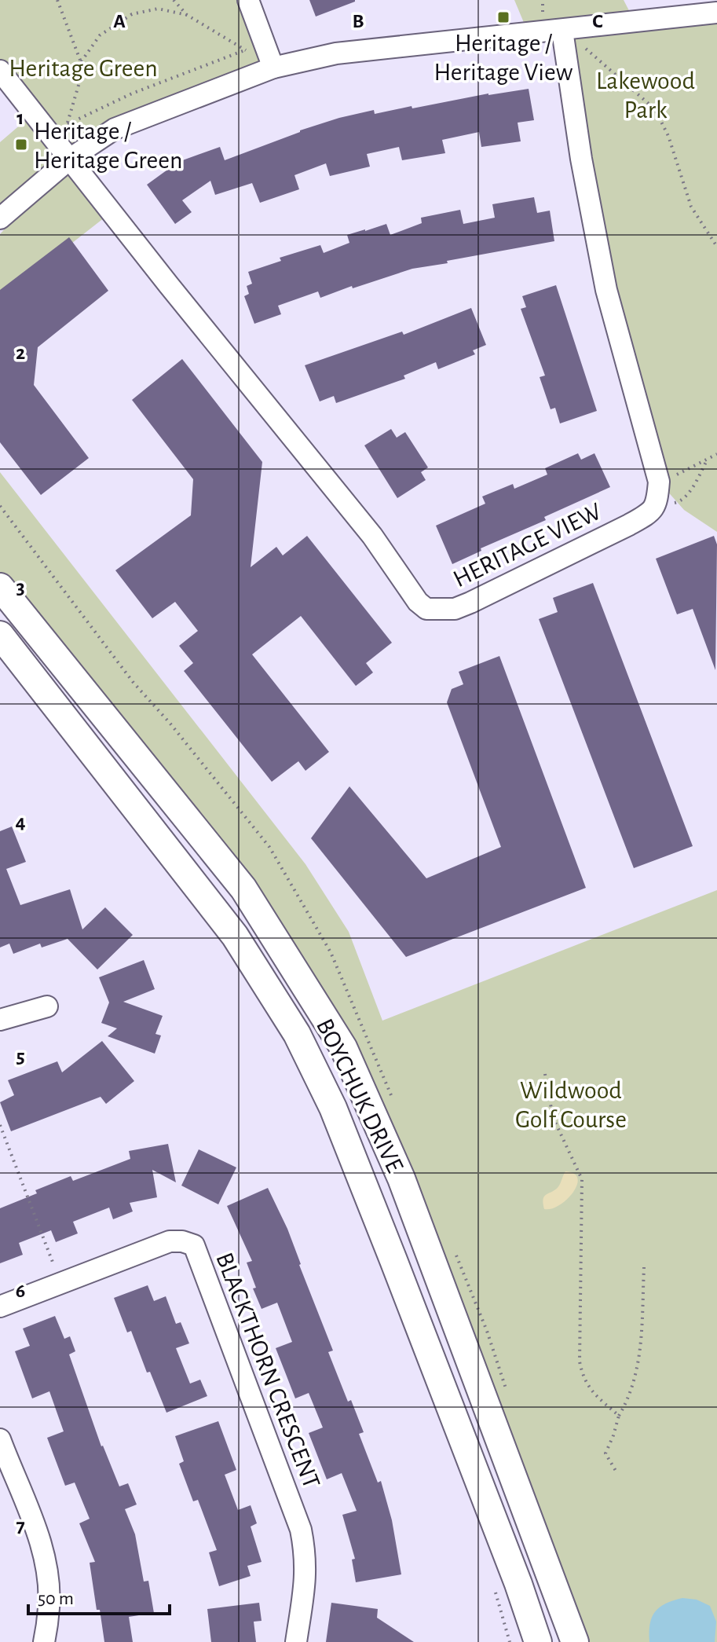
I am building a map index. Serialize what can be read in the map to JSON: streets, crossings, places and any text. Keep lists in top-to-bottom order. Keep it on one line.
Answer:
{"streets":{"main road":["BOYCHUK DRIVE"],"street":["HERITAGE VIEW","BLACKTHORN CRESCENT"]},"parks":["Heritage Green","Lakewood Park","Wildwood Golf Course"],"places":{"transit":["Heritage / Heritage View","Heritage / Heritage Green"]},"scale_bar":"50 m","grid":{"columns":["A","B","C"],"rows":["1","2","3","4","5","6","7"]}}
